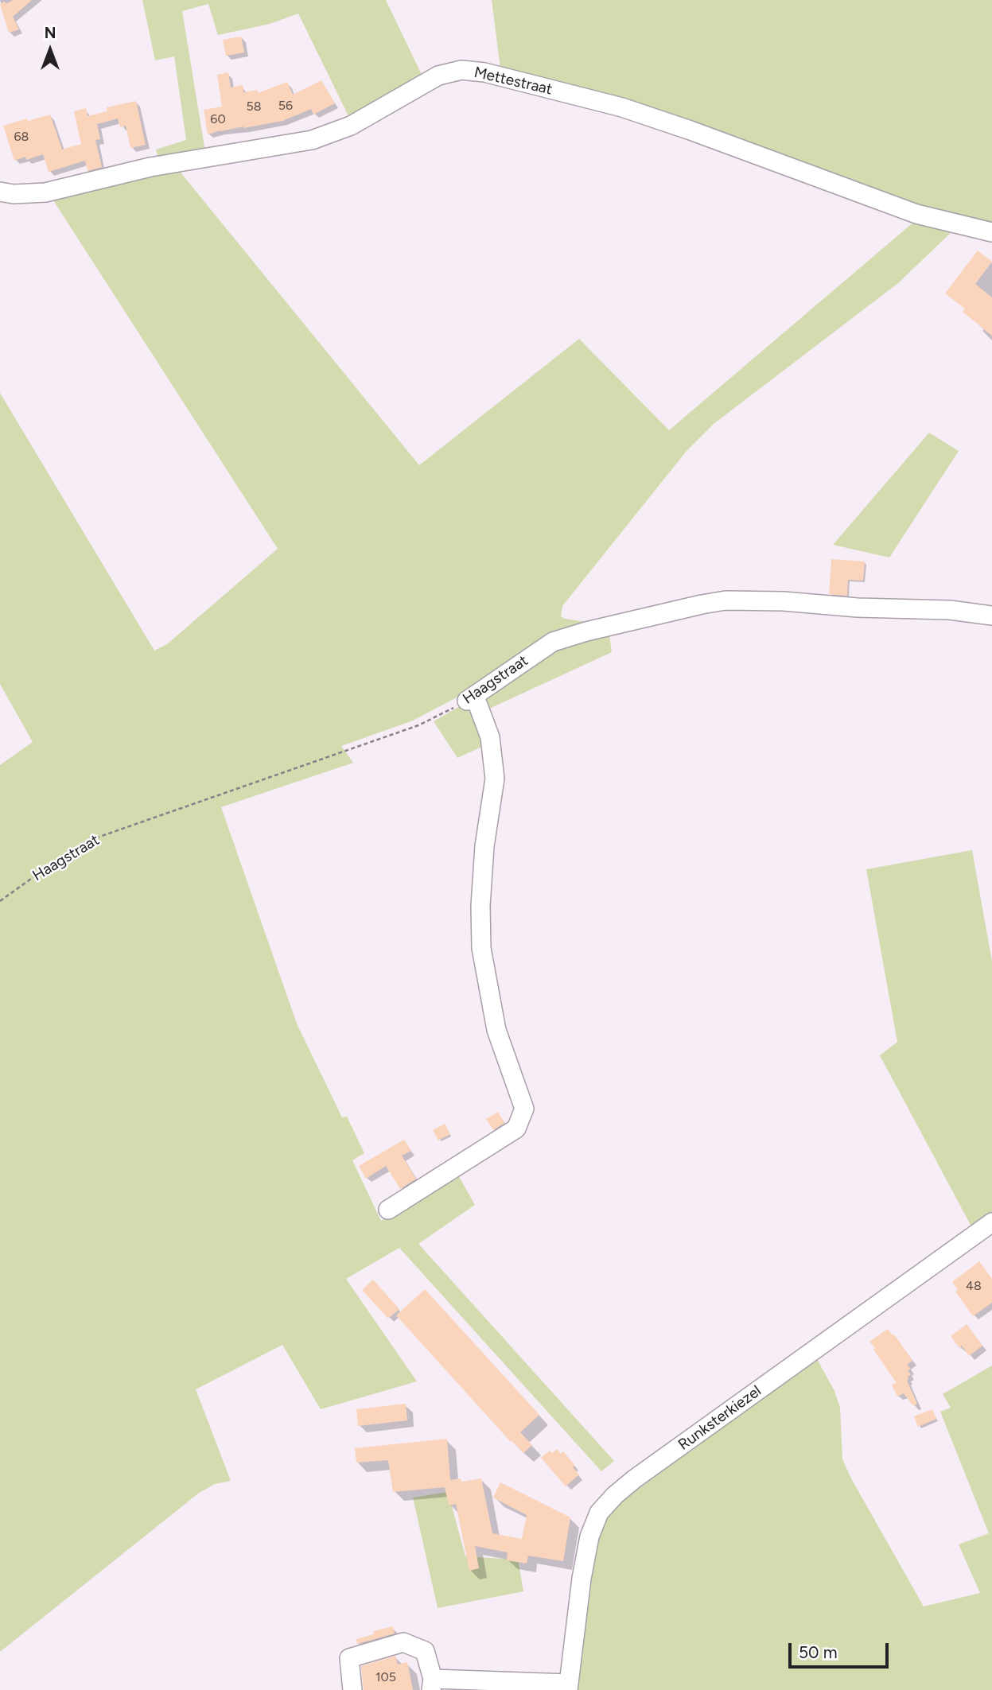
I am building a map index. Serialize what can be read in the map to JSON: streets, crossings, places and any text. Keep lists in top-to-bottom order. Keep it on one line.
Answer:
{"streets":{"street":["Mettestraat","Haagstraat","Runksterkiezel"]},"house_numbers":["56","58","60","68","48","105"],"scale_bar":"50 m","north":"top"}
